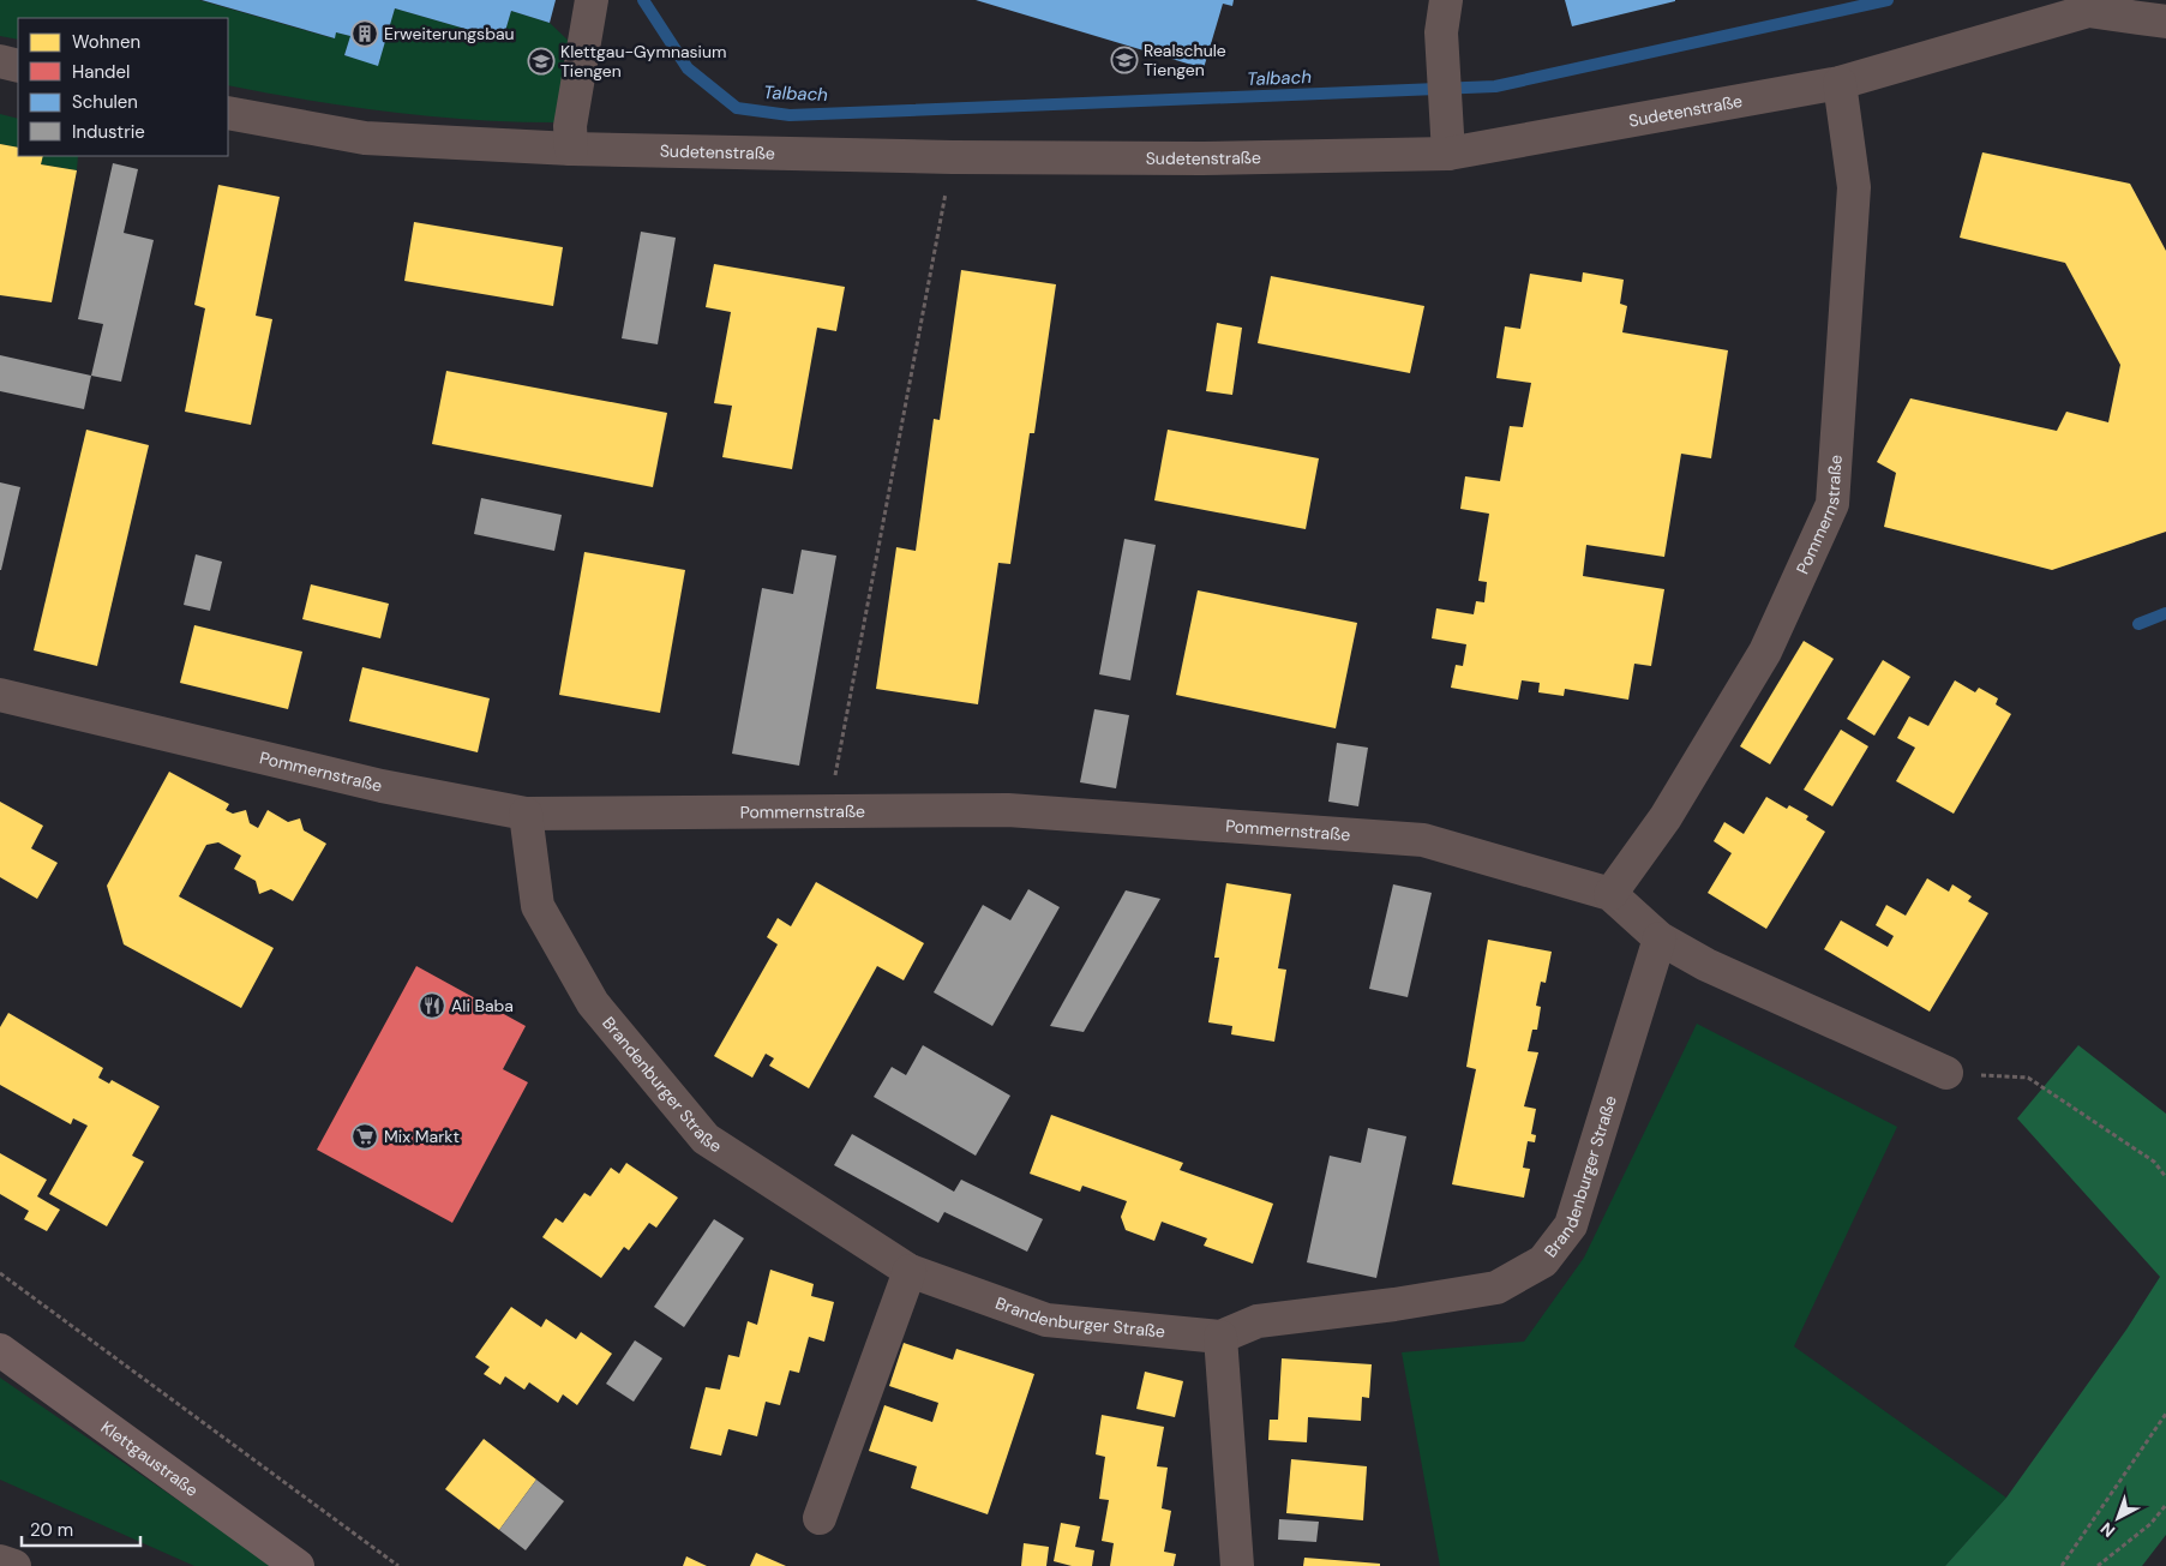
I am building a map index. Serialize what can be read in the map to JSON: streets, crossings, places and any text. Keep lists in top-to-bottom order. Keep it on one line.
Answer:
{"streets":{"main road":["Klettgaustraße"],"street":["Sudetenstraße","Pommernstraße","Brandenburger Straße"]},"crossings":[["Sudetenstraße","Pommernstraße"],["Pommernstraße","Brandenburger Straße"]],"water":["Talbach"],"places":{"building":["Erweiterungsbau"],"school or university":["Realschule Tiengen","Klettgau-Gymnasium Tiengen"],"restaurant":["Ali Baba"],"supermarket":["Mix Markt"]},"legend":["Wohnen","Handel","Schulen","Industrie"],"scale_bar":"20 m","north":"bottom left"}
